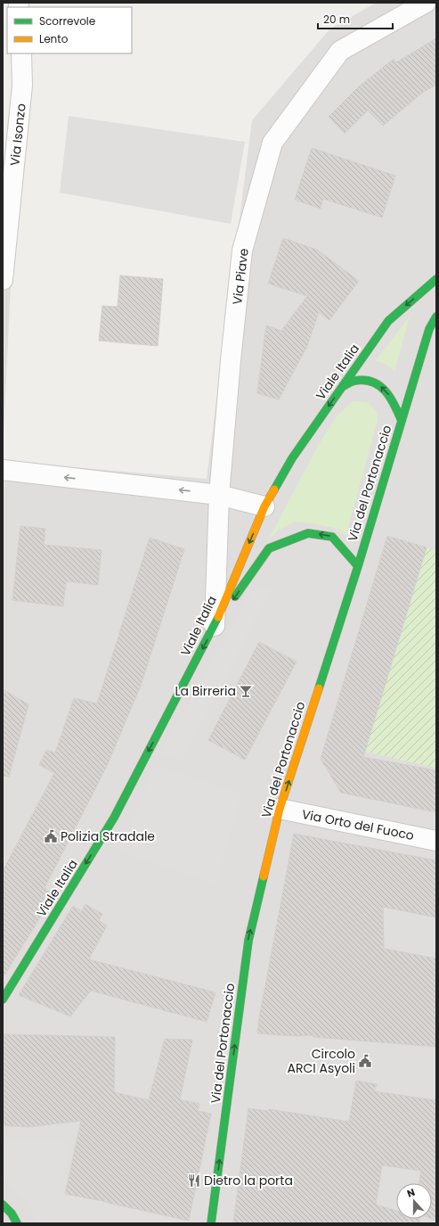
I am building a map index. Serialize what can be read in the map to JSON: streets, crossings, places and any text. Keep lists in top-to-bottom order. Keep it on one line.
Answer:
{"streets":{"main road":["Viale Italia","Via del Portonaccio"],"street":["Via Isonzo","Via Piave","Via Orto del Fuoco"]},"crossings":[["Via Piave","Viale Italia"],["Via del Portonaccio","Via Orto del Fuoco"]],"one_way":["Viale Italia","Via del Portonaccio"],"places":{"bar":["La Birreria"],"public building":["Polizia Stradale","Circolo ARCI Asyoli"],"restaurant":["Dietro la porta"]},"legend":["Scorrevole","Lento"],"scale_bar":"20 m","north":"top"}
